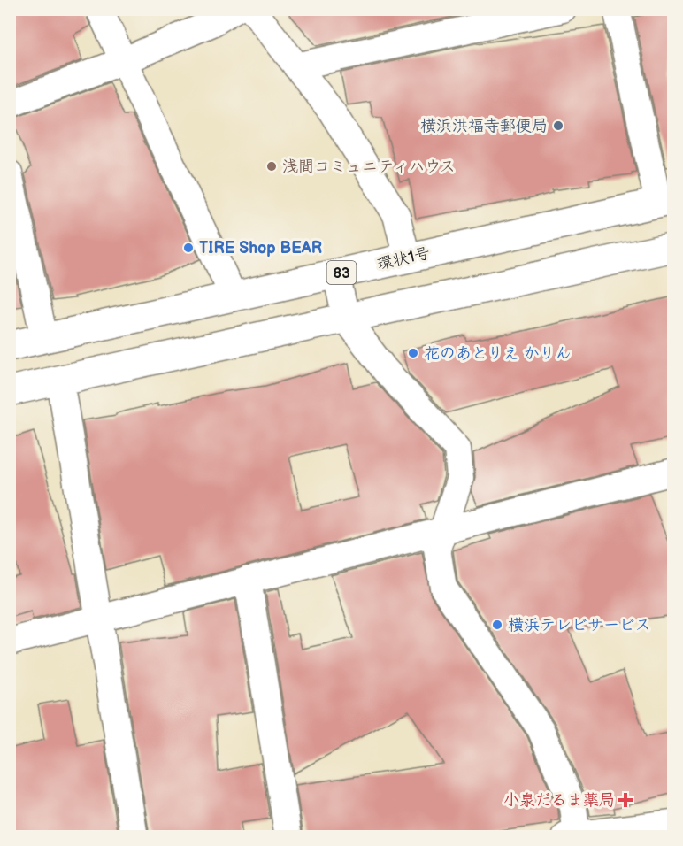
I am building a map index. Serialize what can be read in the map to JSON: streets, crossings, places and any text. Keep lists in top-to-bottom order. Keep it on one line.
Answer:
{"streets":{"main road":["環状1号","83"]},"places":{"other":["横浜洪福寺郵便局","浅間コミュニティハウス","TIRE Shop BEAR","花のあとりえ かりん","横浜テレビサービス"],"health":["小泉だるま薬局"]}}
